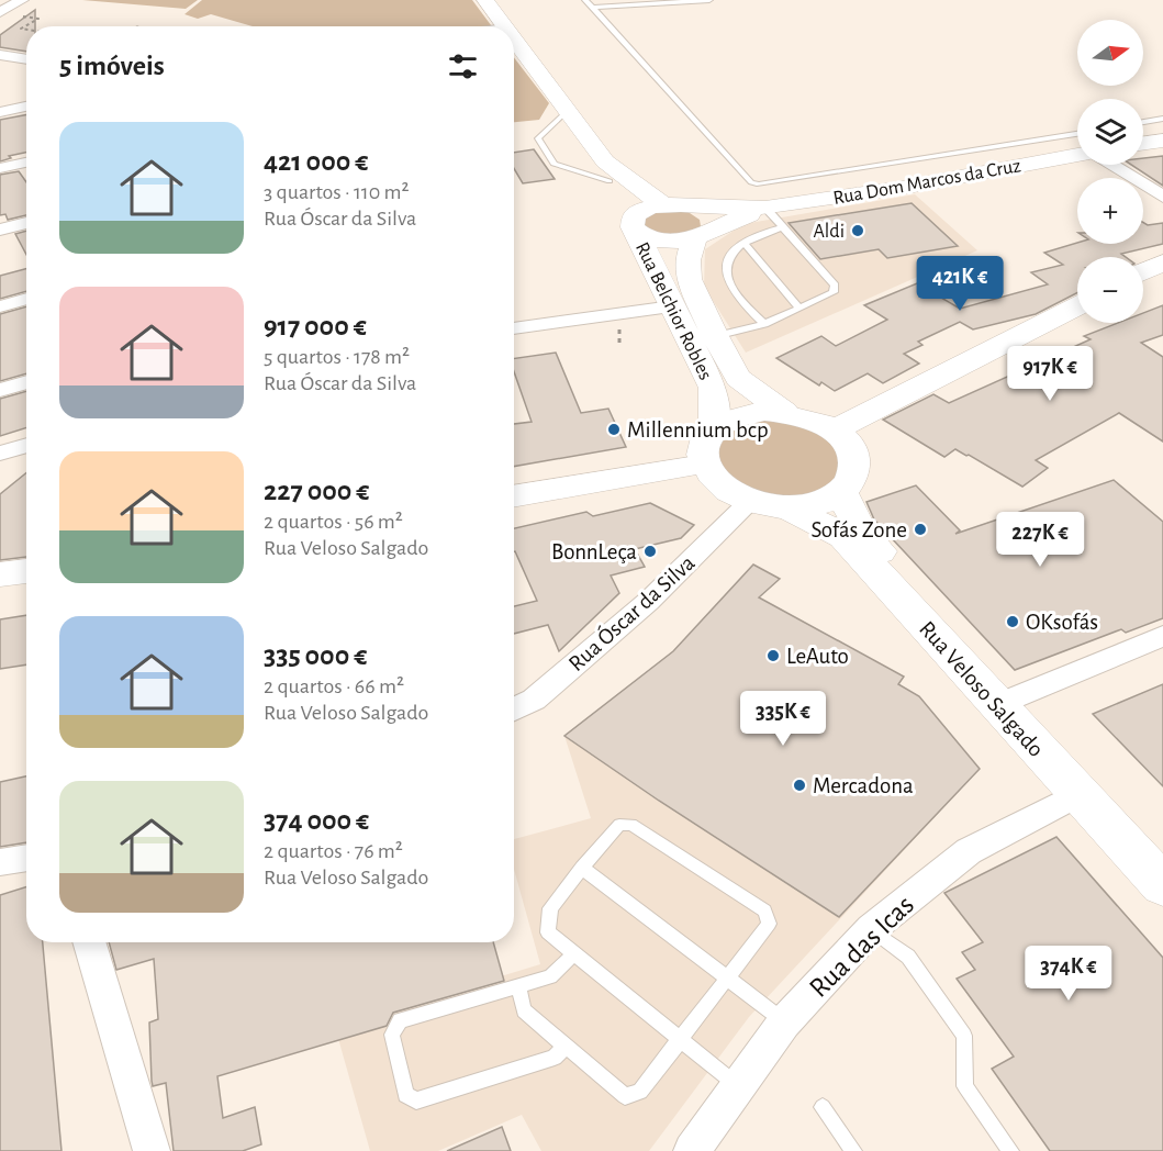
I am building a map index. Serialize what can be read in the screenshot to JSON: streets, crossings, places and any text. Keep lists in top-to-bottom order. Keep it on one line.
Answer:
{"streets":{"main road":["Rua Dom Marcos da Cruz","Rua Belchior Robles","Rua Veloso Salgado"],"street":["Rua Óscar da Silva","Rua das Icas"]},"crossings":[["Rua Dom Marcos da Cruz","Rua Belchior Robles"],["Rua Belchior Robles","Rua Óscar da Silva"],["Rua Belchior Robles","Rua Veloso Salgado"],["Rua Óscar da Silva","Rua Veloso Salgado"],["Rua Veloso Salgado","Rua das Icas"]],"places":["Aldi","Millennium bcp","Sofás Zone","BonnLeça","OKsofás","LeAuto","Mercadona"],"north":"right","page":{"map_buttons":["+","−"],"heading":"5 imóveis","list":[{"name":"421 000 €","note":"3 quartos · 110 m² · Rua Óscar da Silva"},{"name":"917 000 €","note":"5 quartos · 178 m² · Rua Óscar da Silva"},{"name":"227 000 €","note":"2 quartos · 56 m² · Rua Veloso Salgado"},{"name":"335 000 €","note":"2 quartos · 66 m² · Rua Veloso Salgado"},{"name":"374 000 €","note":"2 quartos · 76 m² · Rua Veloso Salgado"}],"price":["421K €","917K €","227K €","335K €","374K €"]}}
